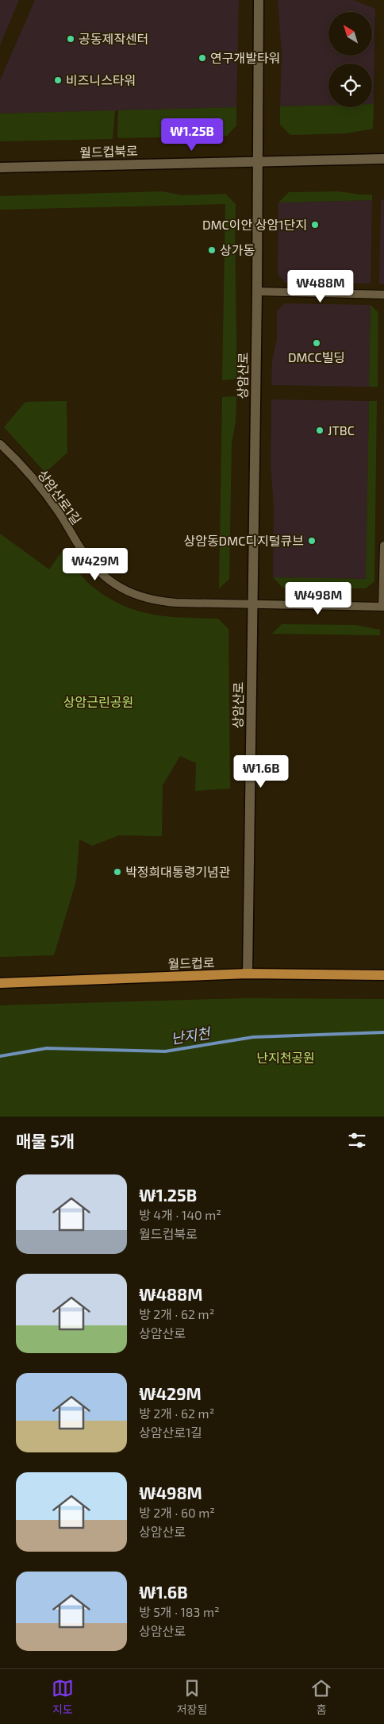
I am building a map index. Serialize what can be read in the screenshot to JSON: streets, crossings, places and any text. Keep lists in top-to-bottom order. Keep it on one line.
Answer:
{"streets":{"main road":["월드컵북로","상암산로","월드컵로"],"street":["상암산로1길"]},"crossings":[["월드컵북로","상암산로"],["상암산로","상암산로1길"],["상암산로","월드컵로"]],"water":["난지천"],"parks":["상암근린공원","난지천공원"],"places":["공동제작센터","연구개발타워","비즈니스타워","DMC이안 상암1단지","상가동","DMCC빌딩","JTBC","상암동DMC디지털큐브","박정희대통령기념관"],"north":"top left","page":{"price":["₩1.25B","₩488M","₩429M","₩498M","₩1.6B"],"heading":"매물 5개","list":[{"name":"₩1.25B","note":"방 4개 · 140 m² · 월드컵북로"},{"name":"₩488M","note":"방 2개 · 62 m² · 상암산로"},{"name":"₩429M","note":"방 2개 · 62 m² · 상암산로1길"},{"name":"₩498M","note":"방 2개 · 60 m² · 상암산로"},{"name":"₩1.6B","note":"방 5개 · 183 m² · 상암산로"}],"tabs":["지도","저장됨","홈"]}}
